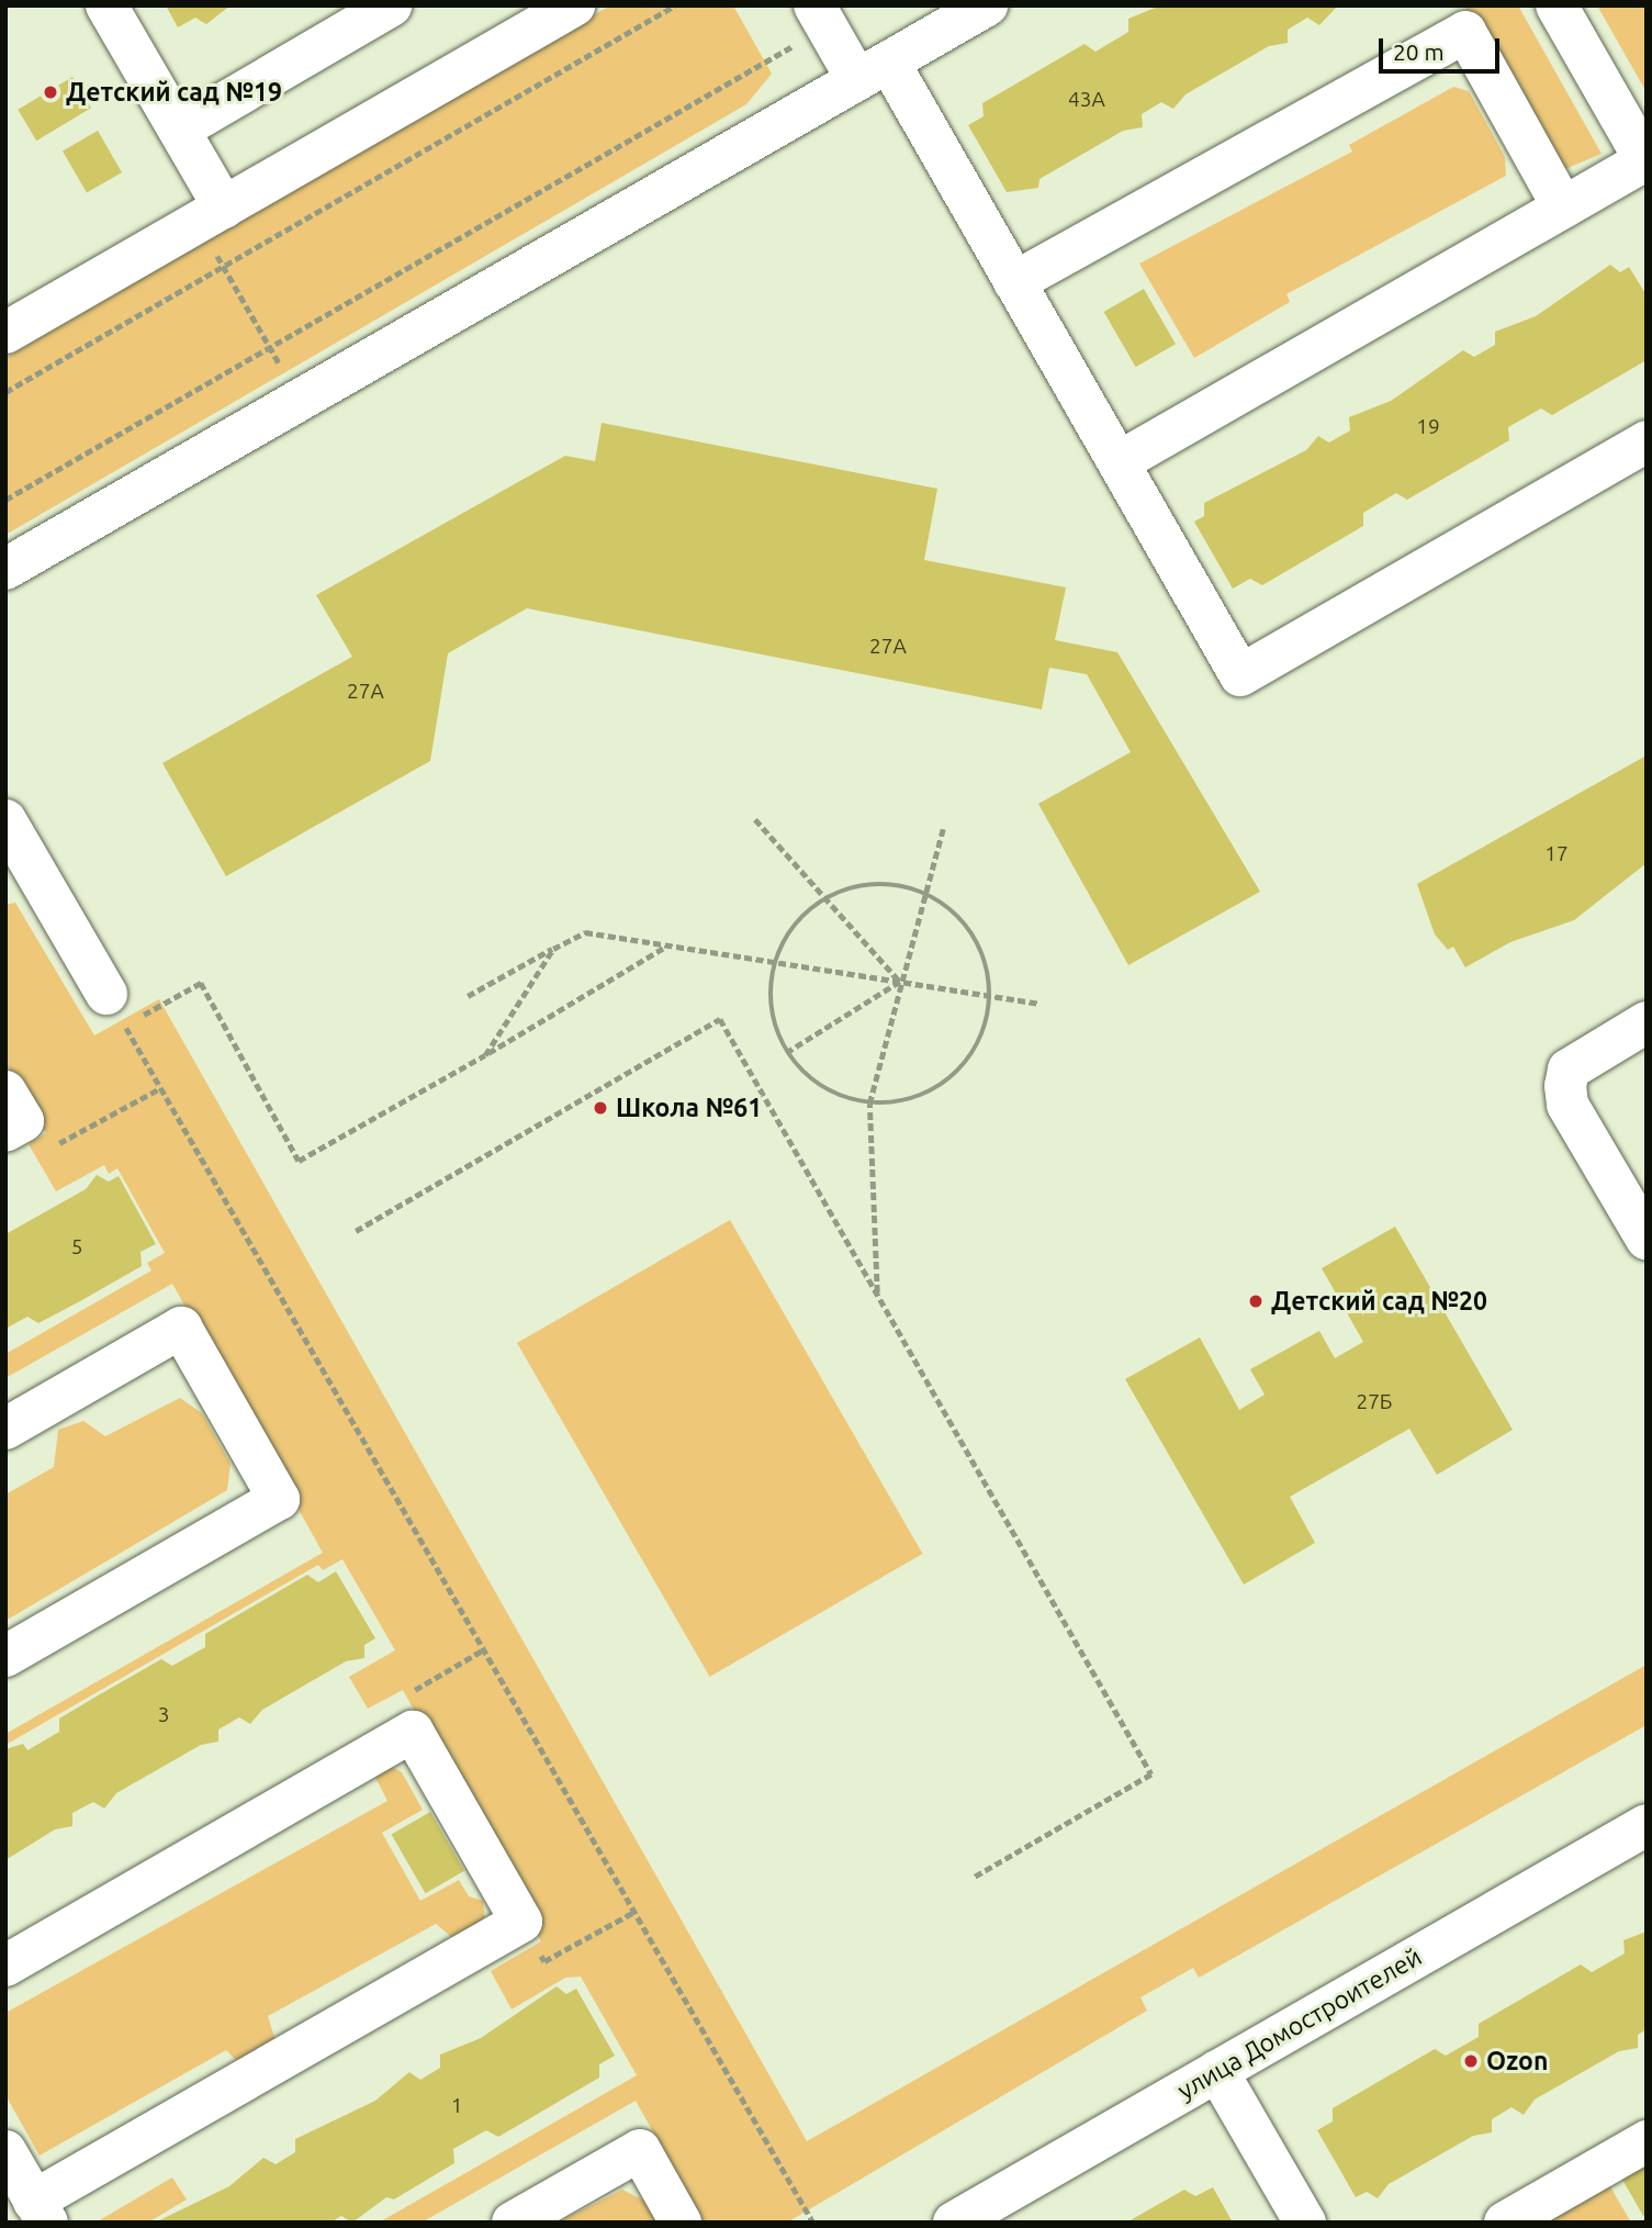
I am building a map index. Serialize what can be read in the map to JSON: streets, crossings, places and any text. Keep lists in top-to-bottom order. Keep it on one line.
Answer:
{"streets":{"street":["улица Домостроителей"]},"places":["Детский сад №19","Школа №61","Детский сад №20","Ozon"],"house_numbers":["43А","19","27А","27А","17","5","27Б","3","1"],"scale_bar":"20 m"}
